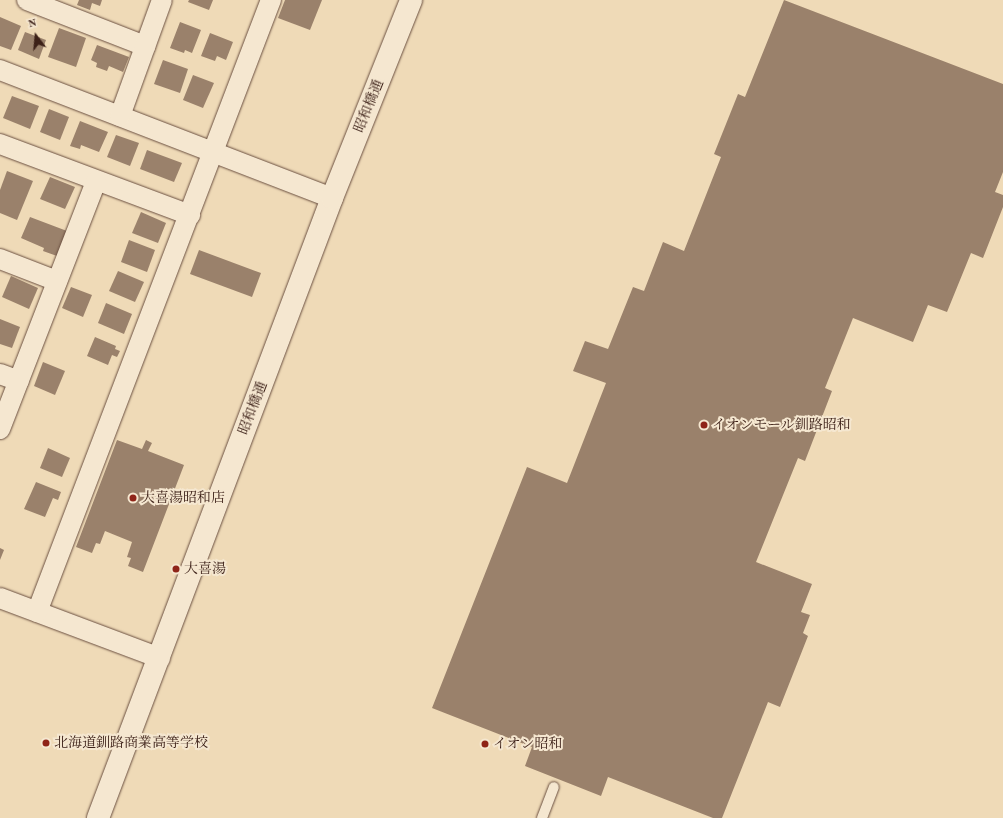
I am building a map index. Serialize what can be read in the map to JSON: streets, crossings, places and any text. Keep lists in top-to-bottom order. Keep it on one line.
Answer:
{"streets":{"street":["昭和橋通"]},"places":["イオンモール釧路昭和","大喜湯昭和店","大喜湯","北海道釧路商業高等学校","イオン昭和"],"north":"top"}
